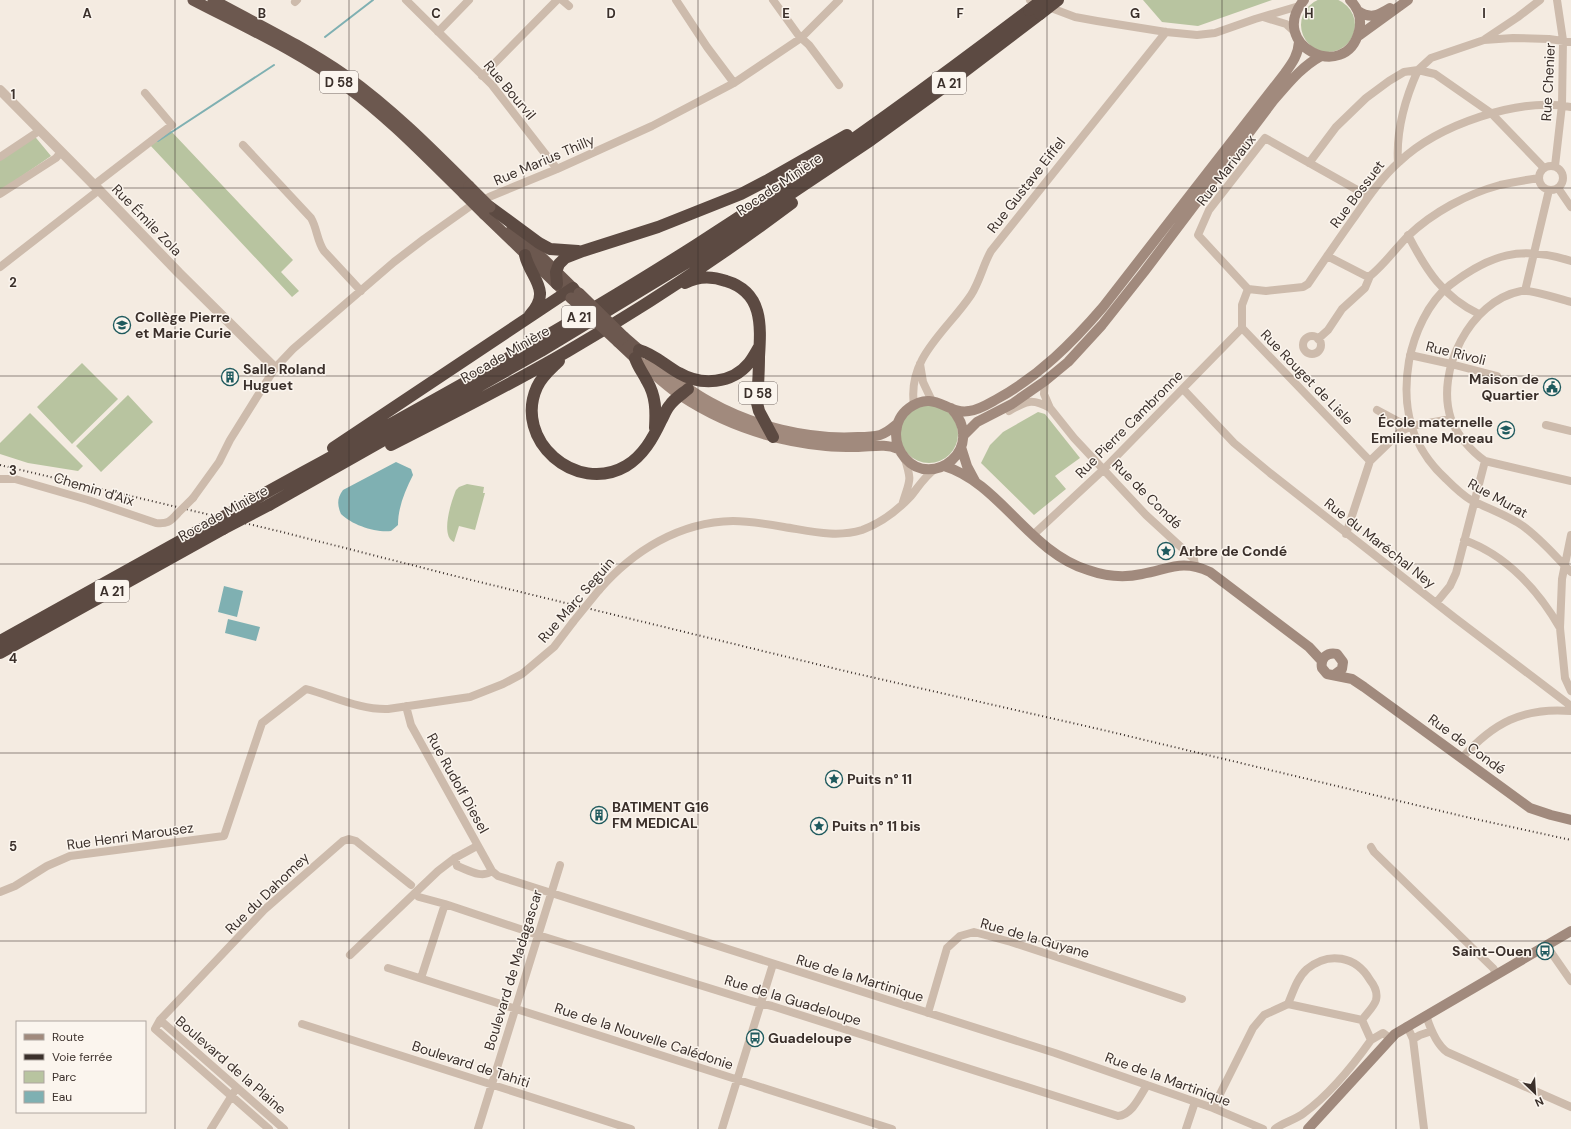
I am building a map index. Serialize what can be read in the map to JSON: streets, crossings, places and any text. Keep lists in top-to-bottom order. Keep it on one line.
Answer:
{"streets":{"highway":["D 58","A 21","Rocade Minière"],"main road":["Rue de Condé"],"street":["Rue Chenier","Rue Bourvil","Rue Marius Thilly","Rue Marivaux","Rue Gustave Eiffel","Rue Bossuet","Rue Émile Zola","Rue Rivoli","Rue Rouget de Lisle","Rue Pierre Cambronne","Chemin d'Aix","Rue Murat","Rue du Maréchal Ney","Rue Marc Seguin","Rue Rudolf Diesel","Rue Henri Marousez","Rue du Dahomey","Rue de la Guyane","Boulevard de Madagascar","Rue de la Martinique","Rue de la Guadeloupe","Rue de la Nouvelle Calédonie","Boulevard de Tahiti","Boulevard de la Plaine"]},"crossings":[["D 58","Rue Gustave Eiffel"],["D 58","Rue Marc Seguin"],["Rue Chenier","Rue Bossuet"],["Rue Bourvil","Rue Marius Thilly"],["Rue Marius Thilly","Rue Émile Zola"],["Rue Marius Thilly","Chemin d'Aix"],["Rue Marivaux","Rue Bossuet"],["Rue Gustave Eiffel","Rue Marc Seguin"],["Rue Émile Zola","Chemin d'Aix"],["Rue Rivoli","Rue Murat"],["Rue Rouget de Lisle","Rue Pierre Cambronne"],["Rue Pierre Cambronne","Rue de Condé"],["Rue Pierre Cambronne","Rue du Maréchal Ney"],["Rue Marc Seguin","Rue Rudolf Diesel"],["Rue Marc Seguin","Rue Henri Marousez"],["Rue Rudolf Diesel","Rue de la Martinique"],["Rue du Dahomey","Boulevard de la Plaine"],["Rue de la Guyane","Rue de la Martinique"],["Boulevard de Madagascar","Rue de la Martinique"],["Boulevard de Madagascar","Rue de la Guadeloupe"],["Boulevard de Madagascar","Rue de la Nouvelle Calédonie"],["Boulevard de Madagascar","Boulevard de Tahiti"],["Rue de la Martinique","Rue de la Guadeloupe"]],"places":{"school or university":["Collège Pierre et Marie Curie","École maternelle Emilienne Moreau"],"building":["Salle Roland Huguet","BATIMENT G16 FM MEDICAL"],"public building":["Maison de Quartier"],"place":["Arbre de Condé","Puits n° 11","Puits n° 11 bis"],"bus stop":["Saint-Ouen","Guadeloupe"]},"legend":["Route","Voie ferrée","Parc","Eau"],"north":"bottom right","grid":{"columns":["A","B","C","D","E","F","G","H","I"],"rows":["1","2","3","4","5"]}}
